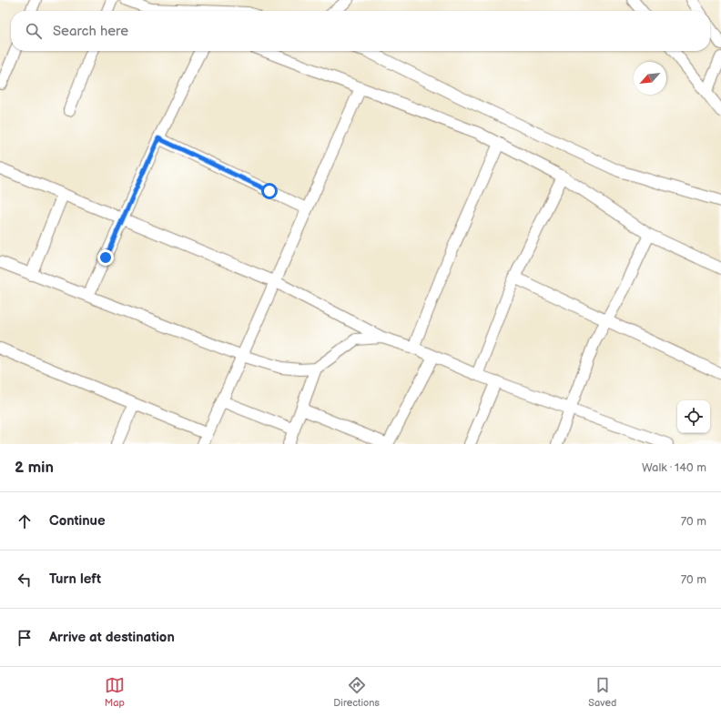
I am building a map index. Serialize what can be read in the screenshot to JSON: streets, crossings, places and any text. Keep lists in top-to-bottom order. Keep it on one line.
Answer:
{"north":"bottom left","page":{"search":"Search here","heading":["2 min","Walk · 140 m"],"list":[["Continue","70 m"],["Turn left","70 m"],"Arrive at destination"],"nav":["Map","Directions","Saved"]}}
